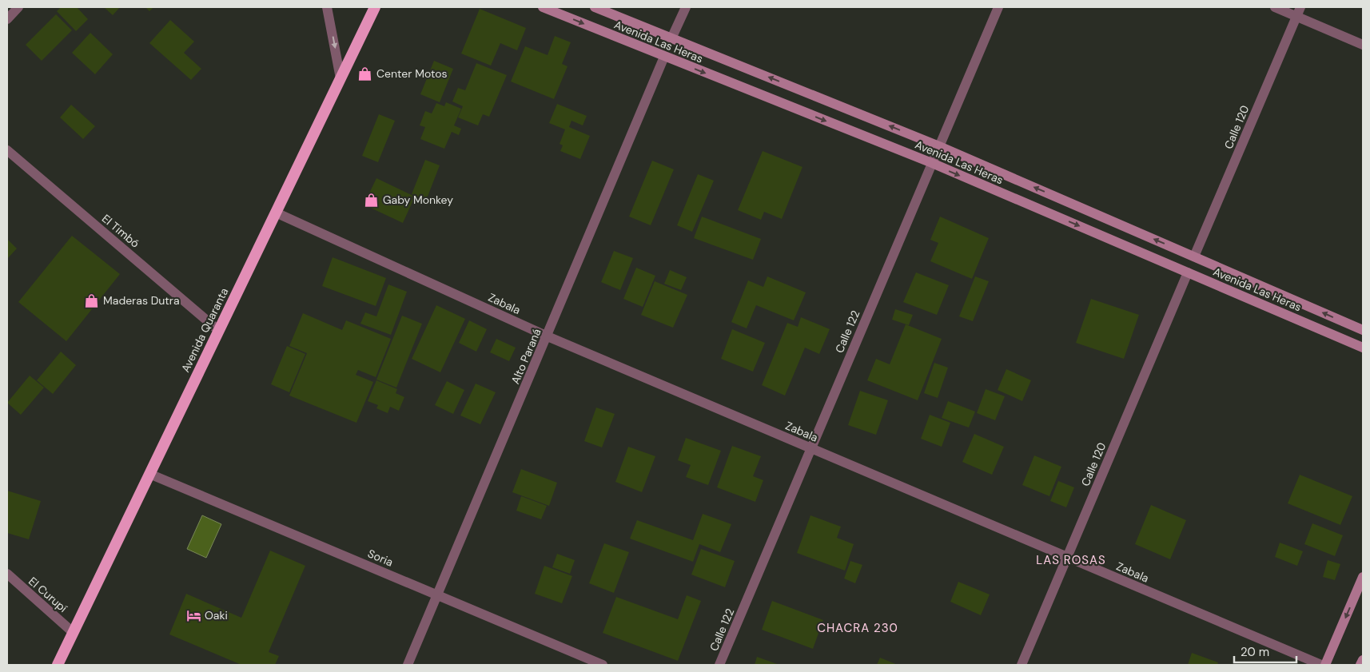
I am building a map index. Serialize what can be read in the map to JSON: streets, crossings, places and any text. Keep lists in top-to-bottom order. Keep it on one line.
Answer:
{"streets":{"highway":["Avenida Quaranta"],"main road":["Avenida Las Heras"],"street":["Calle 120","El Timbó","Zabala","Calle 122","Alto Paraná","Soria","El Curupí"]},"crossings":[["Avenida Las Heras","Calle 120"],["Avenida Las Heras","Calle 122"],["Avenida Las Heras","Alto Paraná"],["Calle 120","Zabala"],["El Timbó","Avenida Quaranta"],["Zabala","Avenida Quaranta"],["Zabala","Calle 122"],["Zabala","Alto Paraná"],["Avenida Quaranta","Soria"],["Avenida Quaranta","El Curupí"],["Alto Paraná","Soria"]],"districts":["LAS ROSAS","CHACRA 230"],"places":{"shop":["Center Motos","Gaby Monkey","Maderas Dutra"],"hotel":["Oaki"]},"scale_bar":"20 m"}
